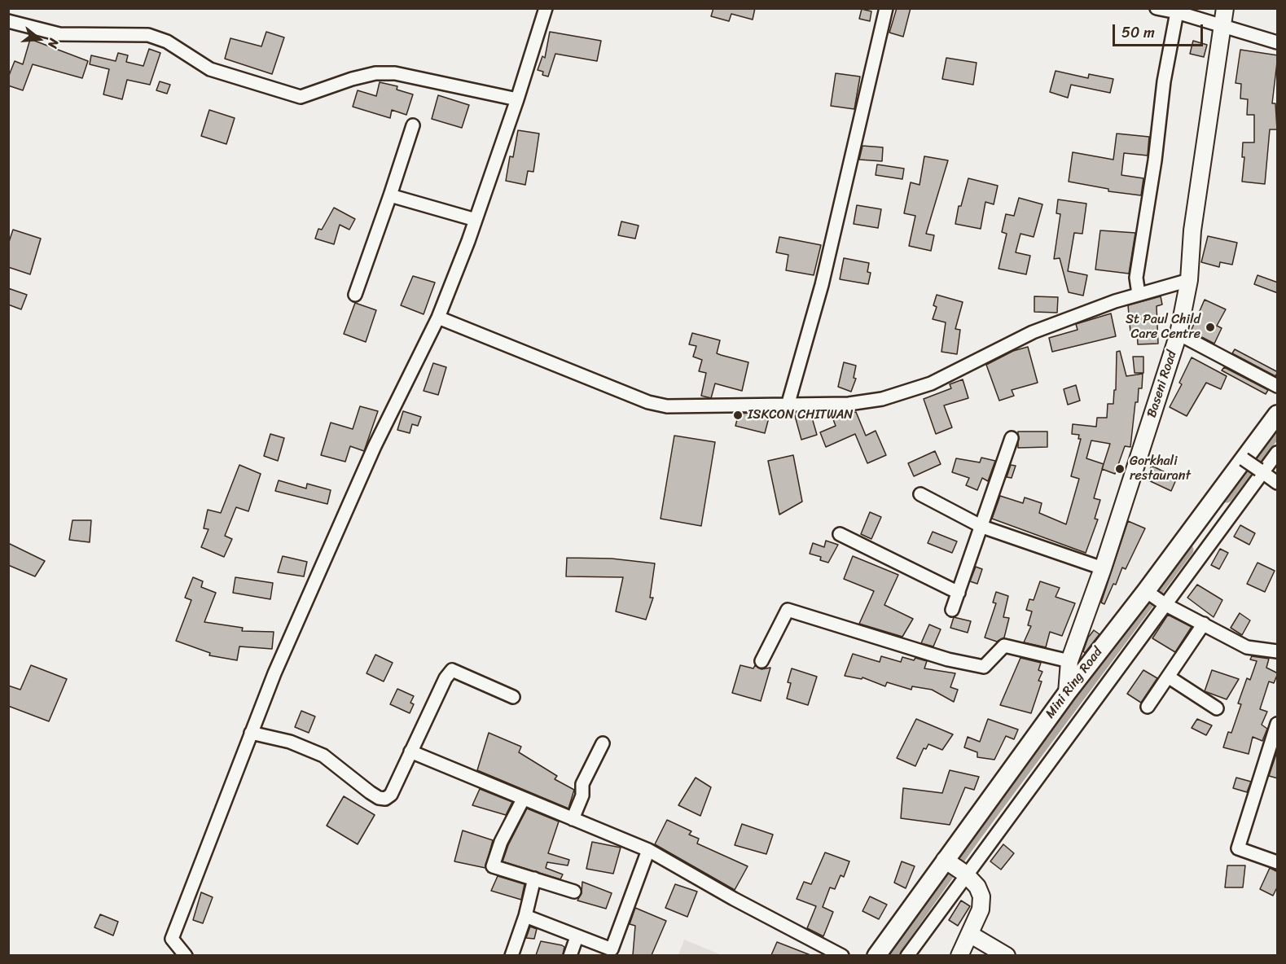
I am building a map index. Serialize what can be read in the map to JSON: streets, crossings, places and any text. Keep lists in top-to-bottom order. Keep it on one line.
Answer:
{"streets":{"main road":["Mini Ring Road"],"street":["Baseni Road"]},"crossings":[["Baseni Road","Mini Ring Road"]],"places":["St Paul Child Care Centre","ISKCON CHITWAN","Gorkhali restaurant"],"scale_bar":"50 m","north":"right"}
